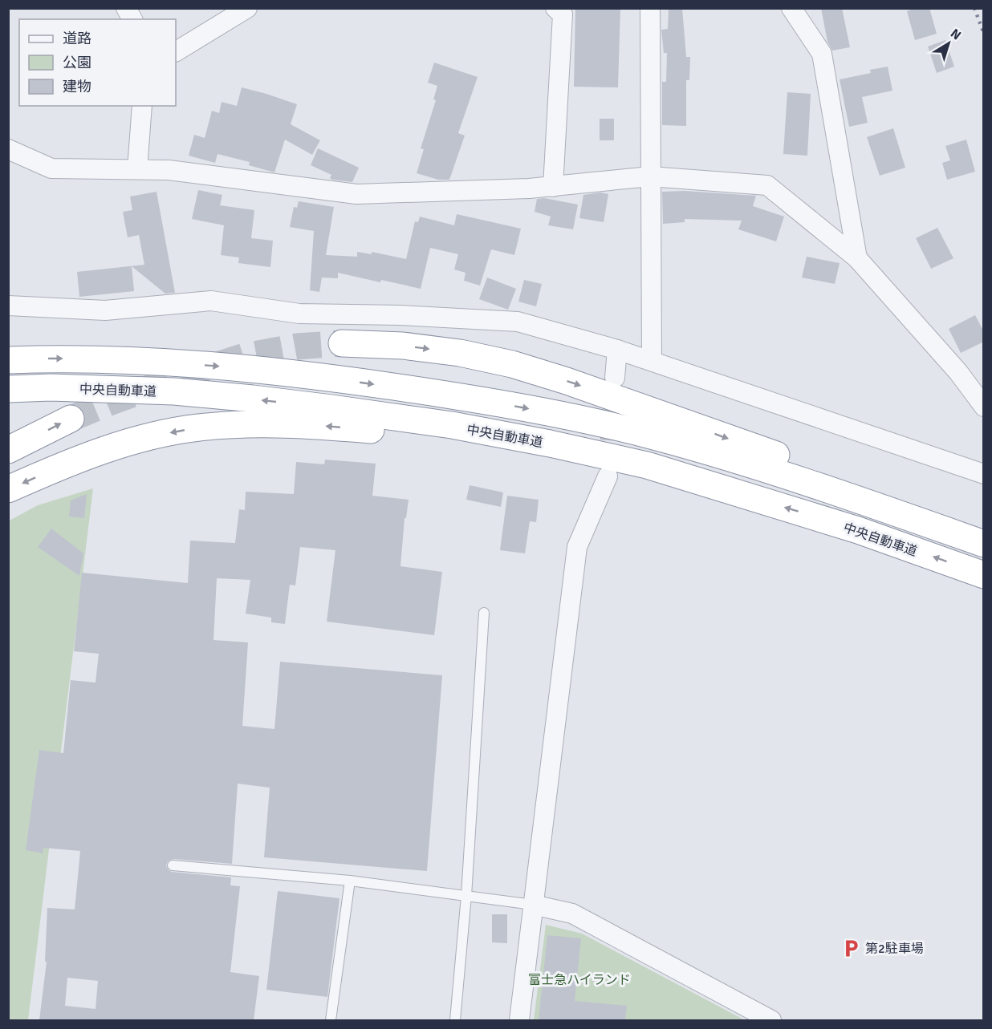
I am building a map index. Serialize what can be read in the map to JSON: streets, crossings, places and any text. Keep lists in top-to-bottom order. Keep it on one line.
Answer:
{"streets":{"highway":["中央自動車道"]},"parks":["富士急ハイランド"],"places":{"parking":["第2駐車場"]},"legend":["道路","公園","建物"],"north":"top right"}
